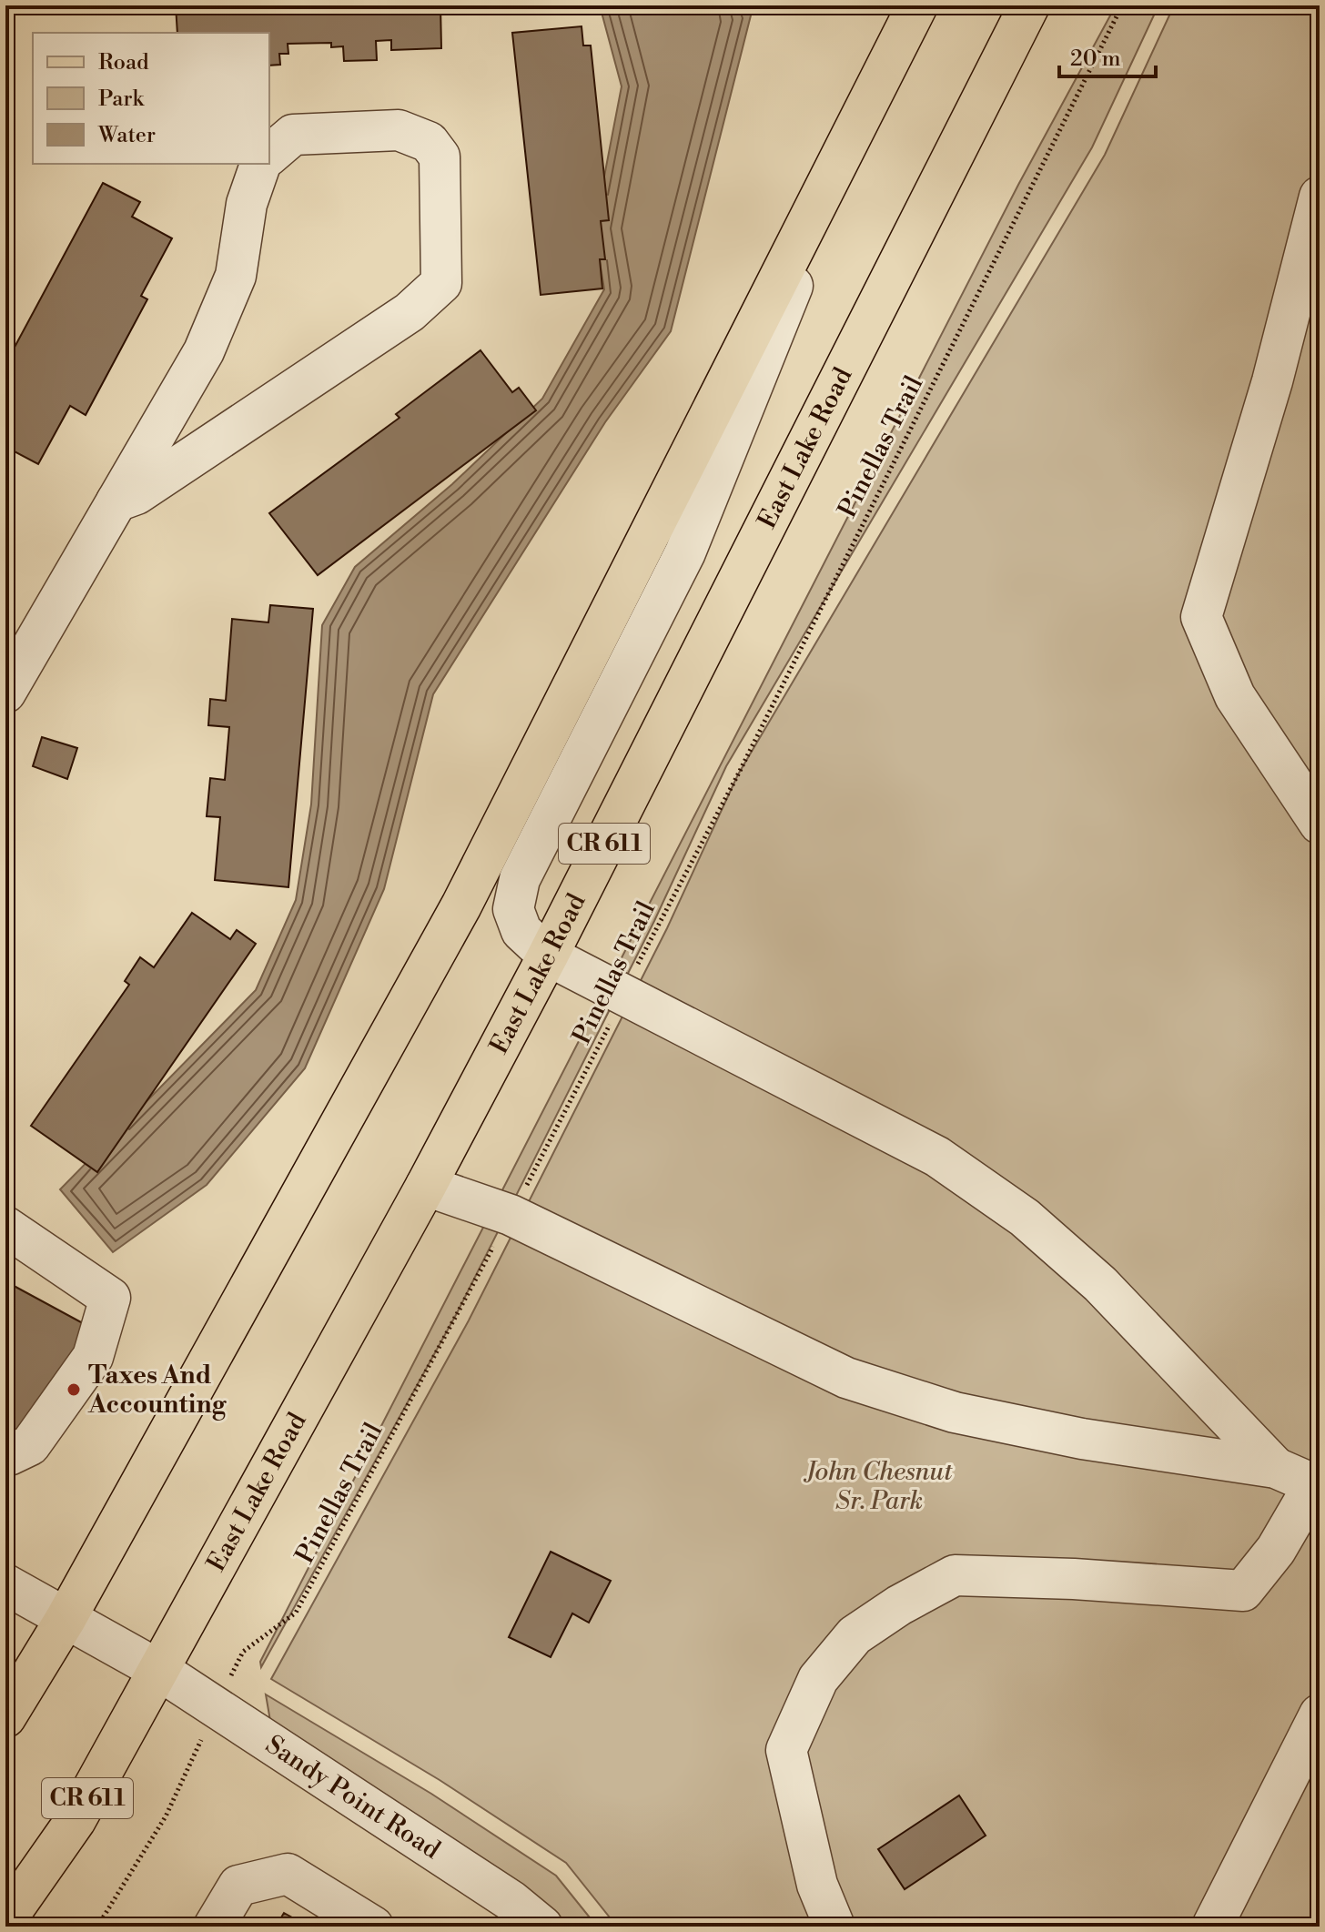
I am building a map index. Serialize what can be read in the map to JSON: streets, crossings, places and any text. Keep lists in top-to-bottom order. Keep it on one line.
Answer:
{"streets":{"main road":["East Lake Road","CR 611"],"street":["Sandy Point Road"],"path":["Pinellas Trail"]},"crossings":[["Pinellas Trail","Sandy Point Road"],["East Lake Road","Sandy Point Road"]],"parks":["John Chesnut Sr. Park"],"places":["Taxes And Accounting"],"legend":["Road","Park","Water"],"scale_bar":"20 m"}
